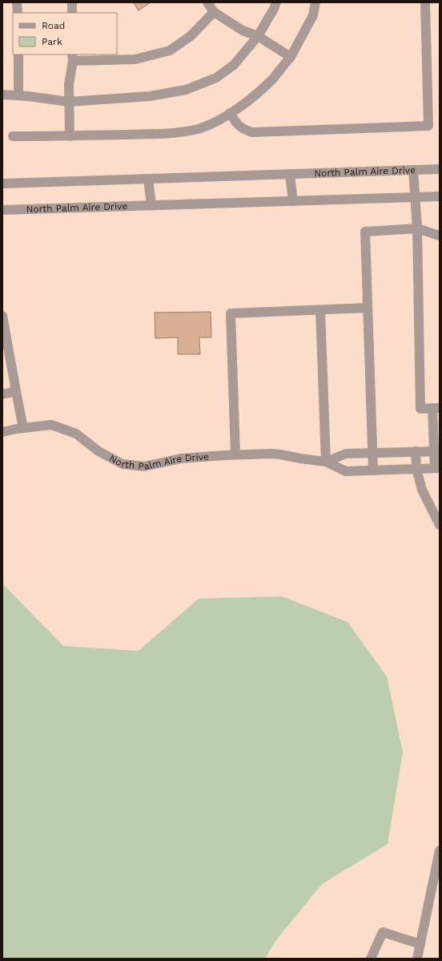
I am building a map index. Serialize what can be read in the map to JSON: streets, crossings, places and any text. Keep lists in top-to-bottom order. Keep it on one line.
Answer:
{"streets":{"street":["North Palm Aire Drive"]},"legend":["Road","Park"]}
